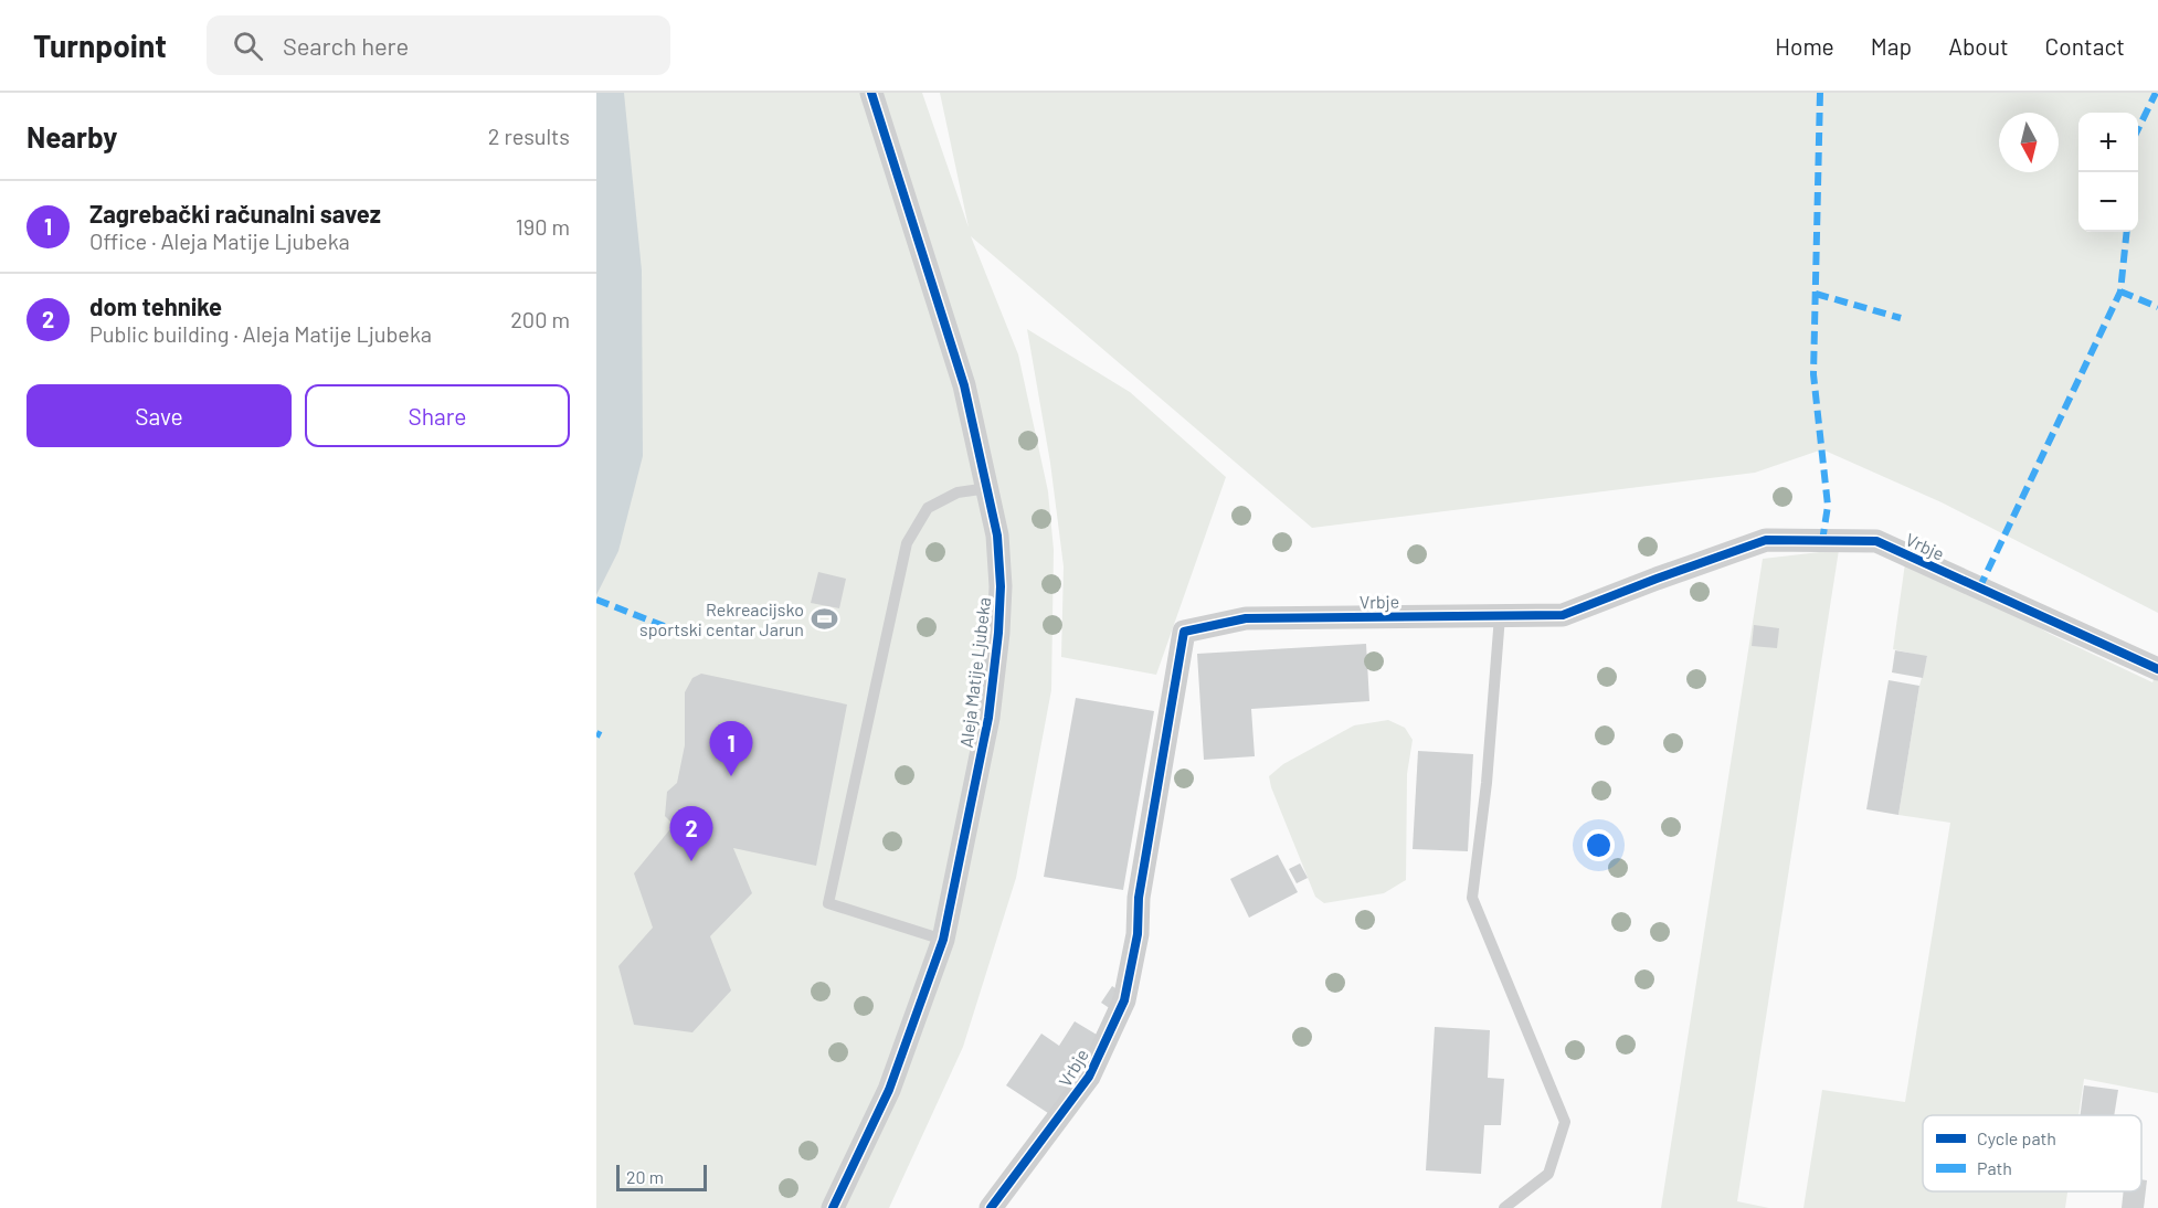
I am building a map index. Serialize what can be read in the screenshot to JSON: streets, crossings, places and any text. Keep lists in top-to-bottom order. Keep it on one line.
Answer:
{"streets":{"street":["Vrbje","Aleja Matije Ljubeka"]},"places":{"sports":["Rekreacijsko sportski centar Jarun"]},"legend":["Cycle path","Path"],"scale_bar":"20 m","north":"bottom","page":{"header":"Turnpoint","search":"Search here","nav":["Home","Map","About","Contact"],"heading":["Nearby","2 results"],"map_buttons":["+","−"],"list":[{"mark":"1","name":"Zagrebački računalni savez","note":"Office · Aleja Matije Ljubeka","value":"190 m"},{"mark":"2","name":"dom tehnike","note":"Public building · Aleja Matije Ljubeka","value":"200 m"}],"buttons":["Save","Share"],"pins":["1","2"],"scale":"20 m"}}
